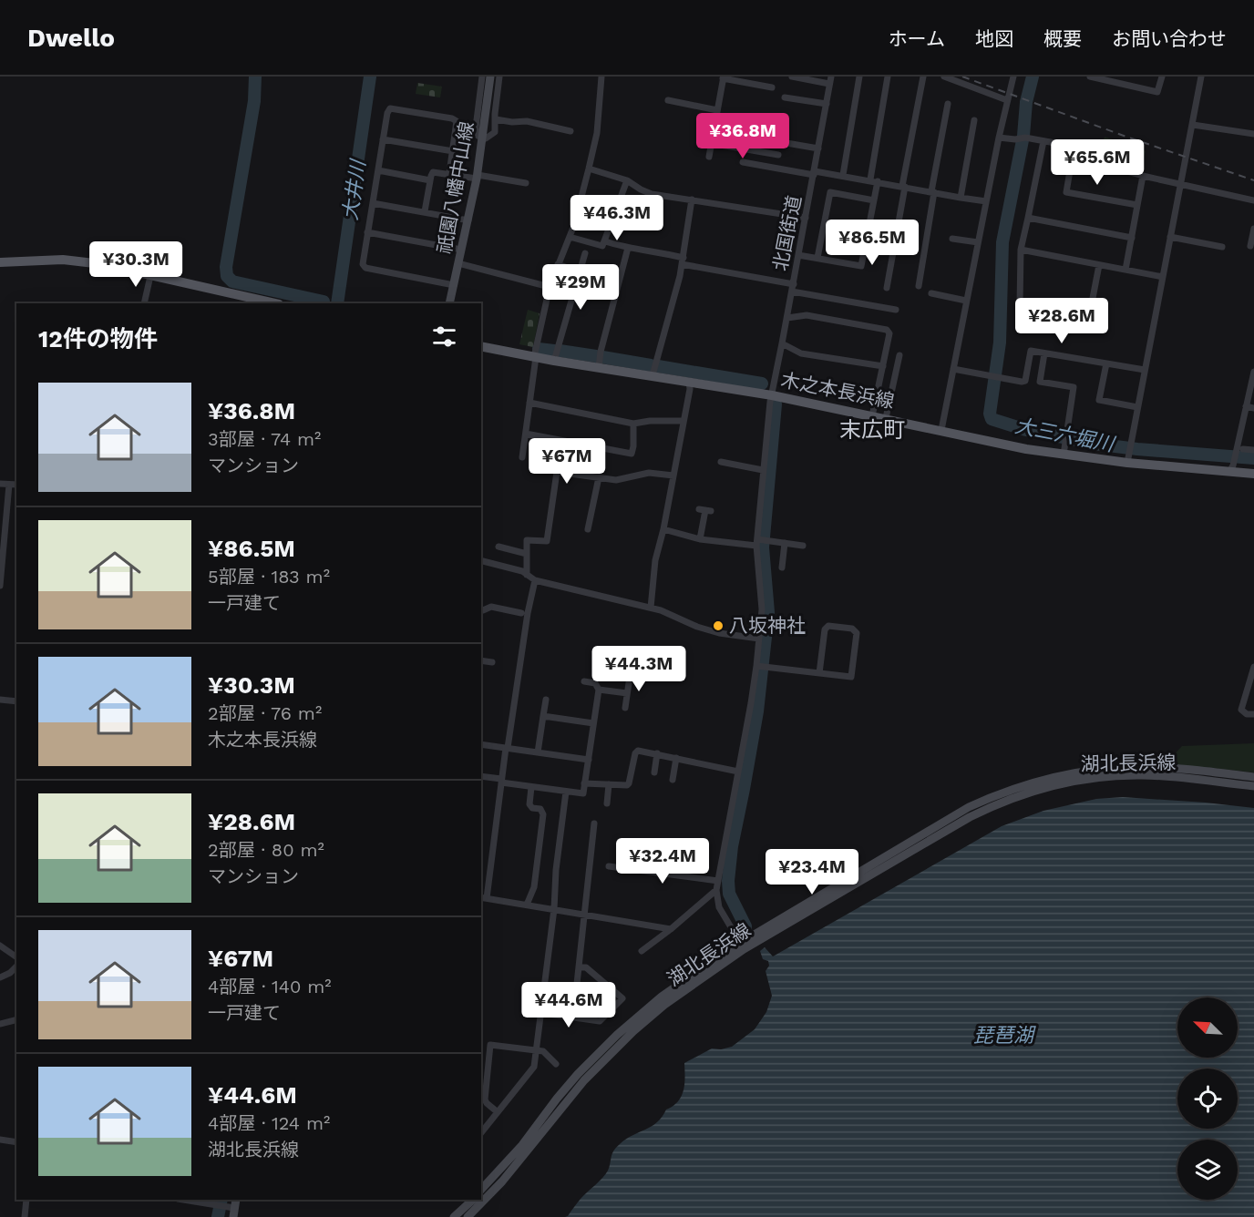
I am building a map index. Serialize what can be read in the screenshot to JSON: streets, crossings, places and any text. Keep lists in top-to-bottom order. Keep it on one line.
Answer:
{"streets":{"main road":["祇園八幡中山線","木之本長浜線","湖北長浜線"],"street":["北国街道"]},"crossings":[["北国街道","木之本長浜線"]],"districts":["末広町"],"water":["大井川","大三六堀川","琵琶湖"],"places":["八坂神社"],"north":"top left","page":{"header":"Dwello","nav":["ホーム","地図","概要","お問い合わせ"],"price":["¥36.8M","¥65.6M","¥46.3M","¥86.5M","¥30.3M","¥29M","¥28.6M","¥67M","¥44.3M","¥32.4M","¥23.4M","¥44.6M"],"heading":"12件の物件","list":[{"name":"¥36.8M","note":"3部屋 · 74 m² · マンション"},{"name":"¥86.5M","note":"5部屋 · 183 m² · 一戸建て"},{"name":"¥30.3M","note":"2部屋 · 76 m² · 木之本長浜線"},{"name":"¥28.6M","note":"2部屋 · 80 m² · マンション"},{"name":"¥67M","note":"4部屋 · 140 m² · 一戸建て"},{"name":"¥44.6M","note":"4部屋 · 124 m² · 湖北長浜線"}]}}
